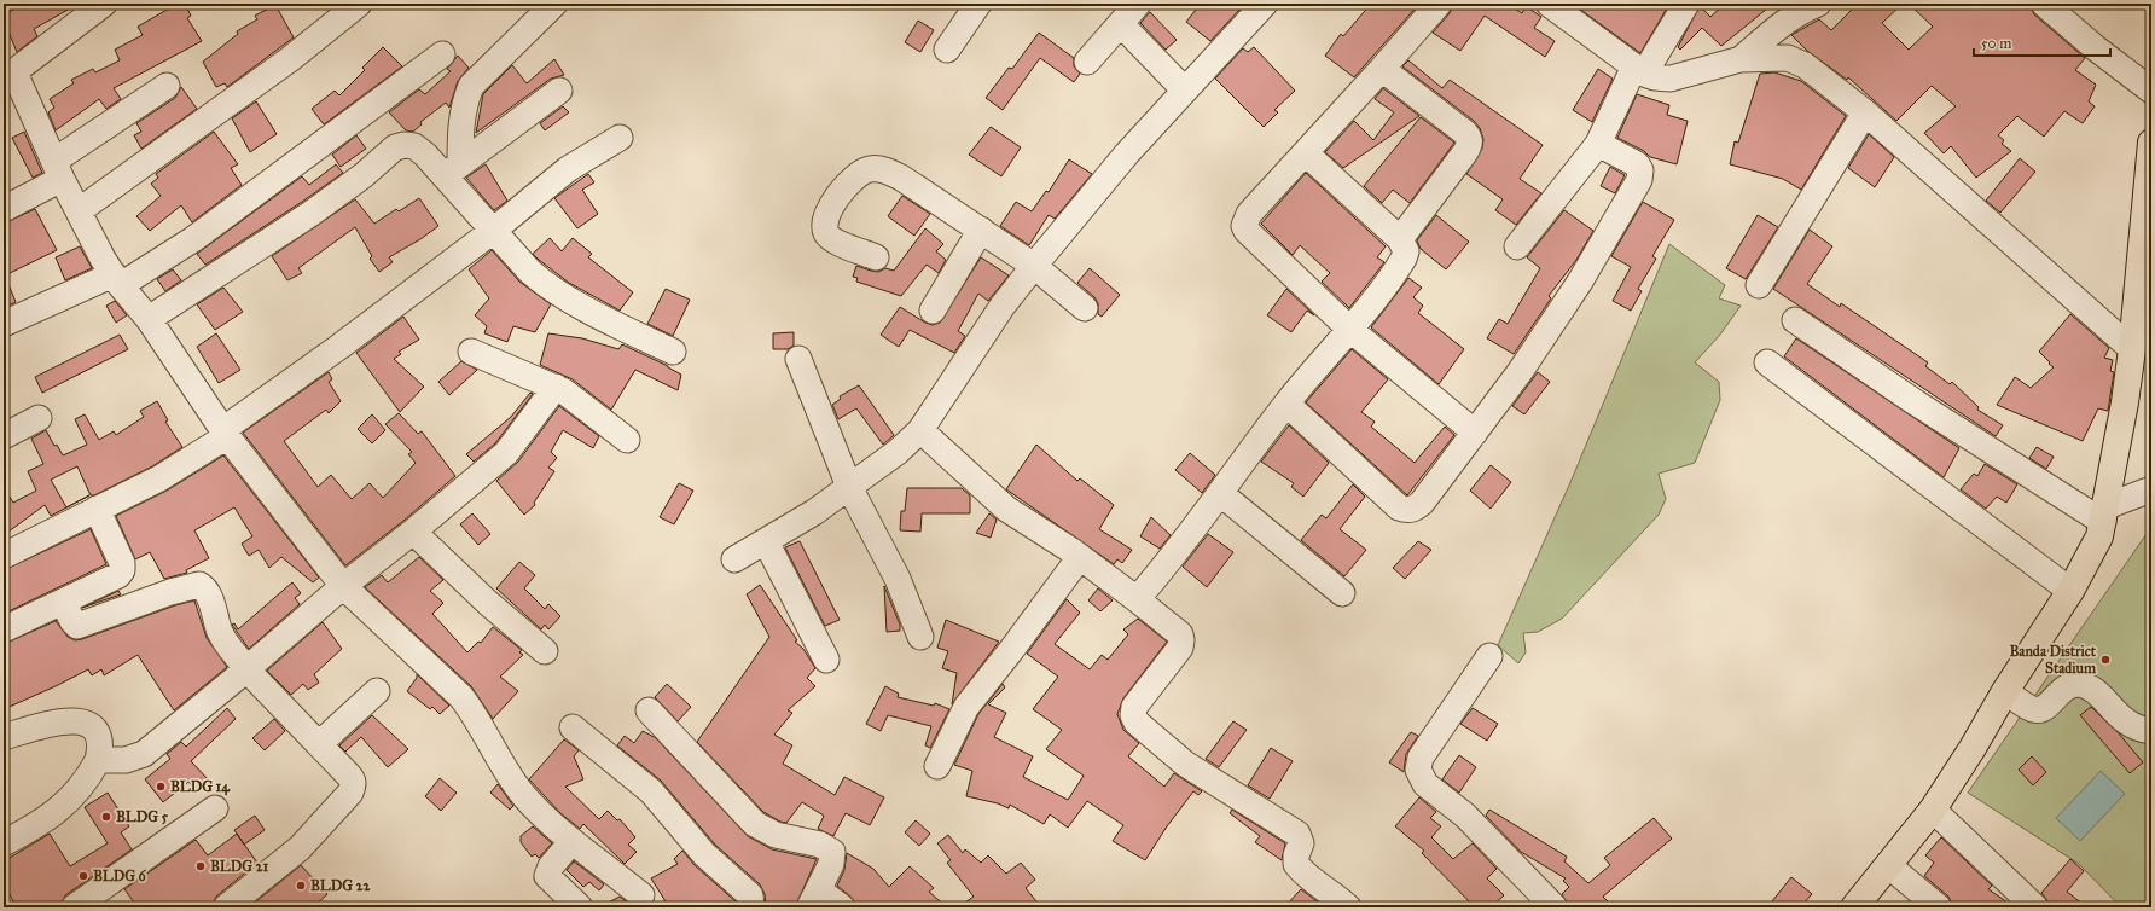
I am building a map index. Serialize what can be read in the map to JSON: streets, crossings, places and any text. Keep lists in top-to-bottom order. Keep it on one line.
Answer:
{"places":["Banda District Stadium","BLDG 14","BLDG 5","BLDG 21","BLDG 6","BLDG 22"],"scale_bar":"50 m"}
